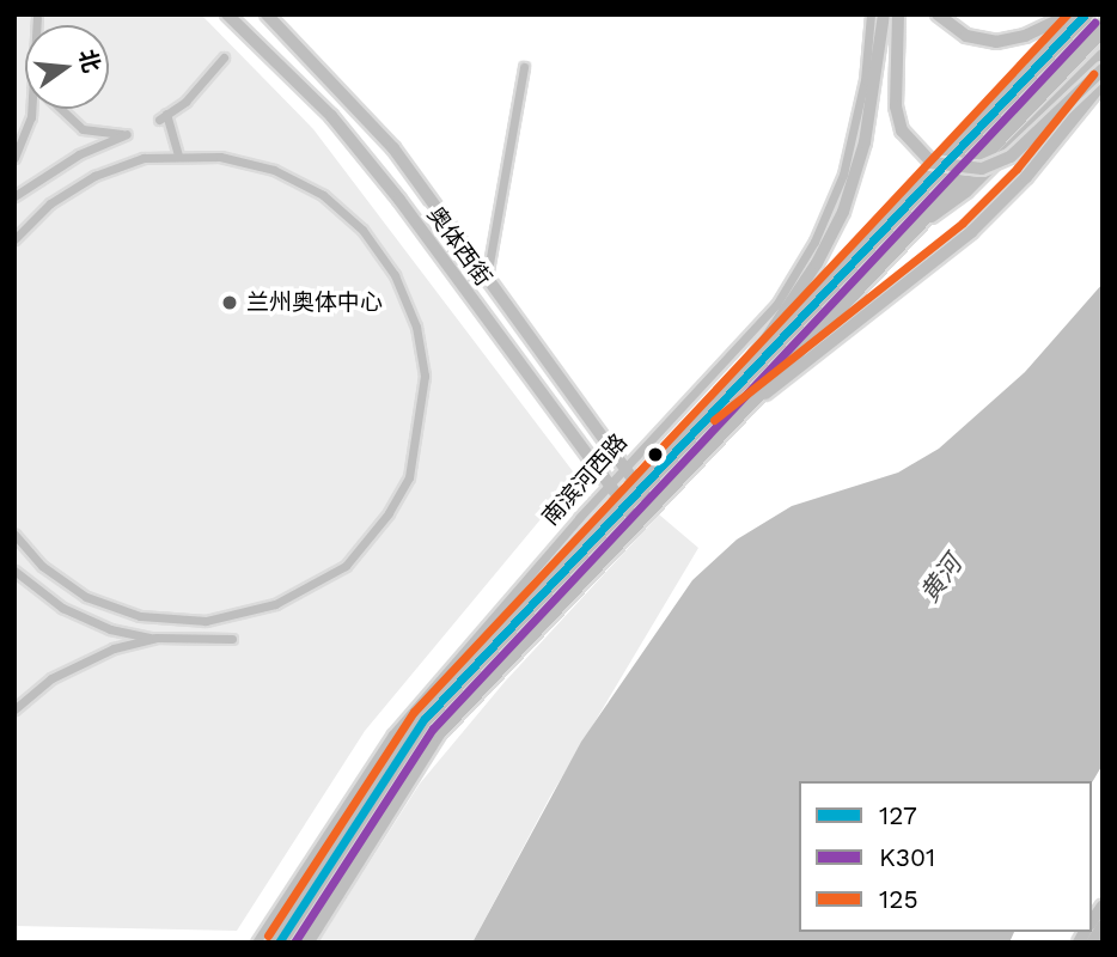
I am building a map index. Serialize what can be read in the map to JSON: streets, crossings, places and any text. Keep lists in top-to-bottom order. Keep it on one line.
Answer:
{"streets":{"highway":["南滨河西路"],"main road":["奥体西街"]},"crossings":[["奥体西街","南滨河西路"]],"water":["黄河"],"places":["兰州奥体中心"],"lines":["transit line 127","transit line 125","transit line K301"],"legend":["127","K301","125"],"north":"right"}
